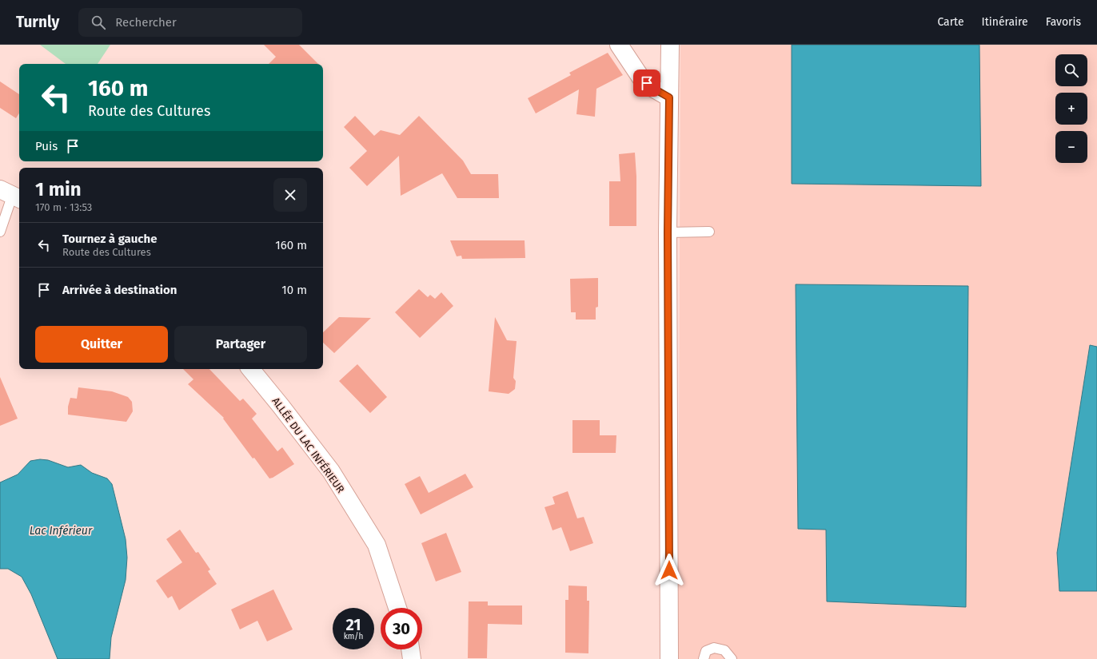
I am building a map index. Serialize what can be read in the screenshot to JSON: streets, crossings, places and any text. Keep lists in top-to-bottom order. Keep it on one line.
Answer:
{"streets":{"street":["ALLÉE DU LAC INFÉRIEUR"]},"water":["Lac Inférieur"],"page":{"header":"Turnly","search":"Rechercher","nav":["Carte","Itinéraire","Favoris"],"map_buttons":["+","−"],"turn":["160 m","Route des Cultures"],"then":"Puis","heading":["1 min","170 m · 13:53"],"list":[{"name":"Tournez à gauche","note":"Route des Cultures","value":"160 m"},{"name":"Arrivée à destination","value":"10 m"}],"buttons":["Quitter","Partager"],"speed":"21 km/h","limit":"30"}}
